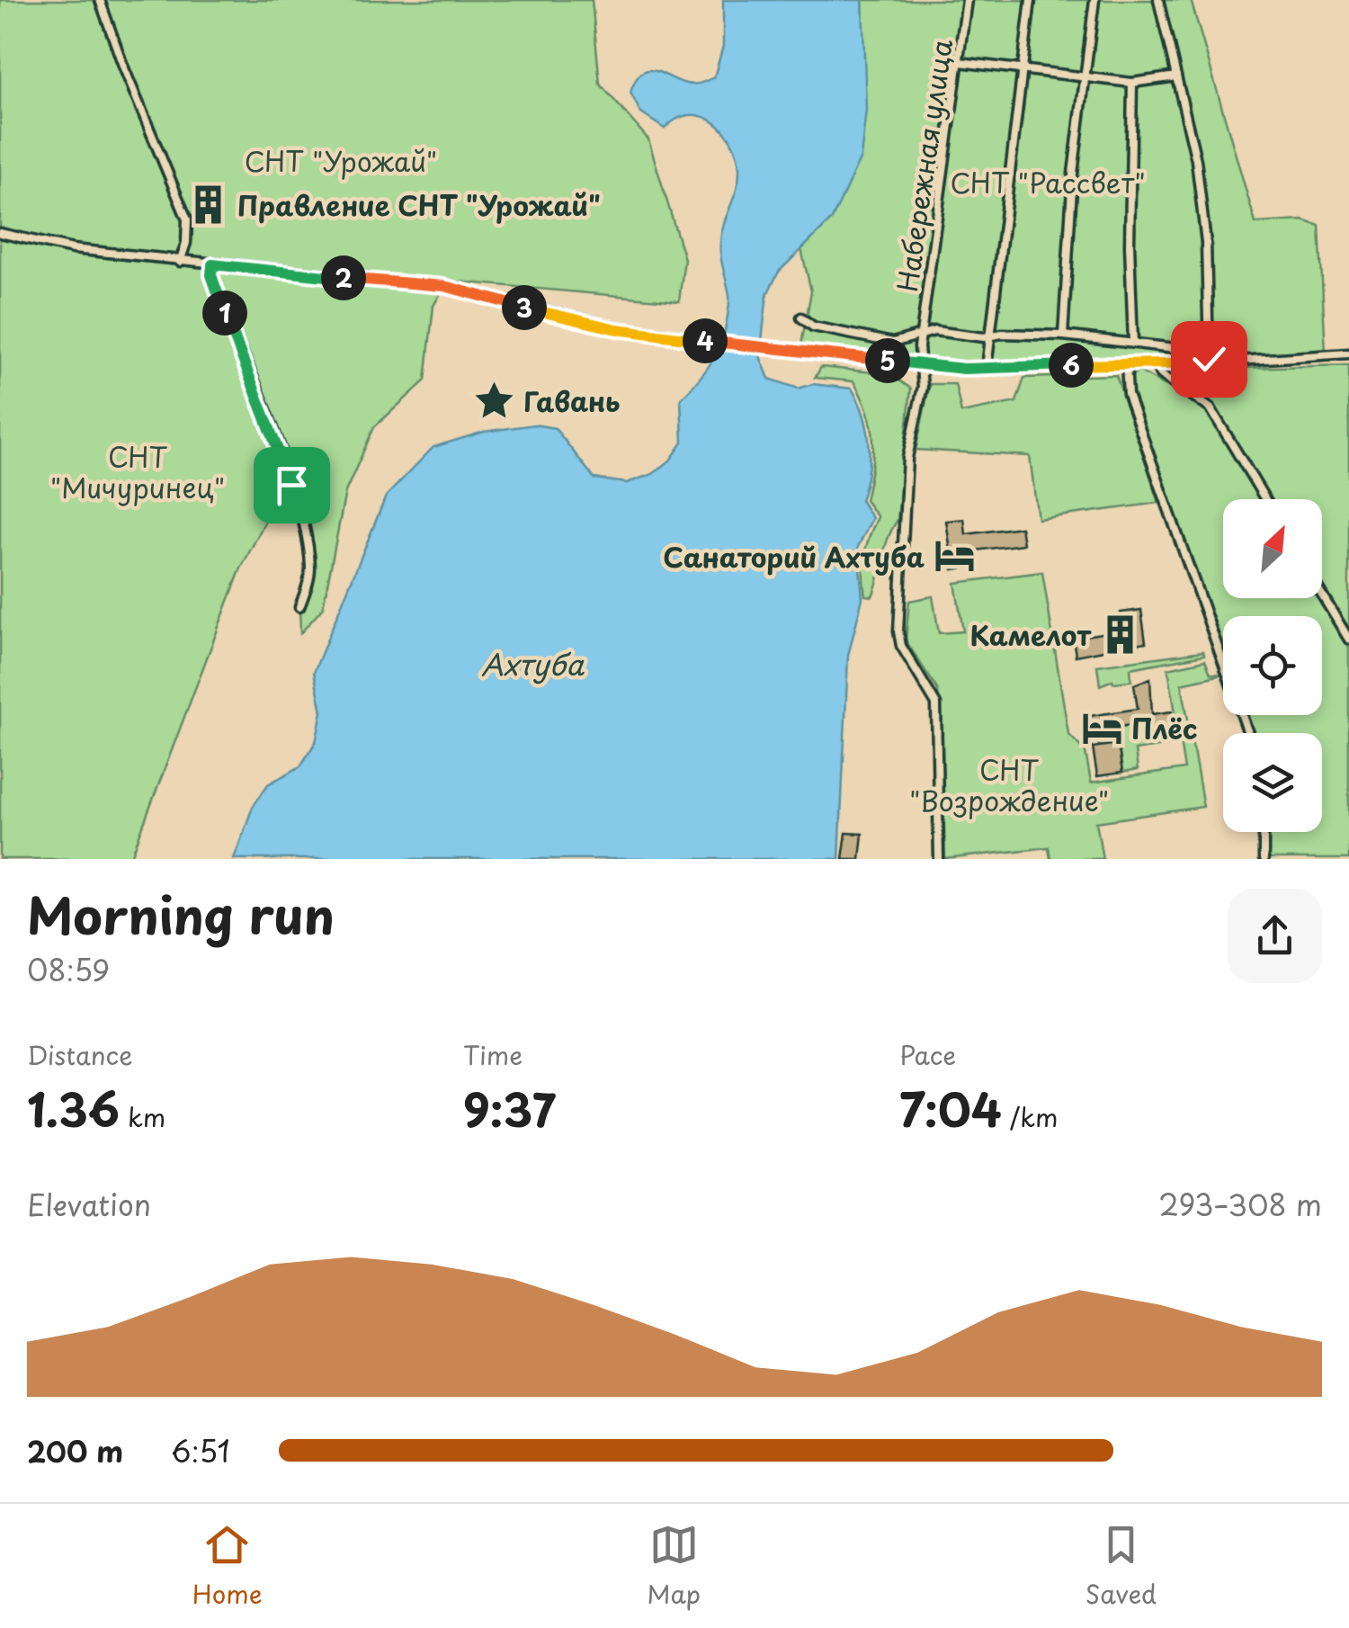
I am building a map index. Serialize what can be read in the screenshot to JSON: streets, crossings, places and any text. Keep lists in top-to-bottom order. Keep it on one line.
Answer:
{"streets":{"street":["Набережная улица"]},"water":["Ахтуба"],"parks":["СНТ \"Урожай\"","СНТ \"Рассвет\"","СНТ \"Мичуринец\"","СНТ \"Возрождение\""],"places":{"building":["Правление СНТ \"Урожай\"","Камелот"],"place":["Гавань"],"hotel":["Санаторий Ахтуба","Плёс"]},"north":"top right","page":{"pins":["2","3","1","4","5","6"],"heading":["Morning run","08:59"],"stats":[["Distance","1.36 km"],["Time","9:37"],["Pace","7:04 /km"]],"chart":["Elevation","293–308 m"],"list":[{"name":"200 m","note":"6:51"}],"tabs":["Home","Map","Saved"]}}
